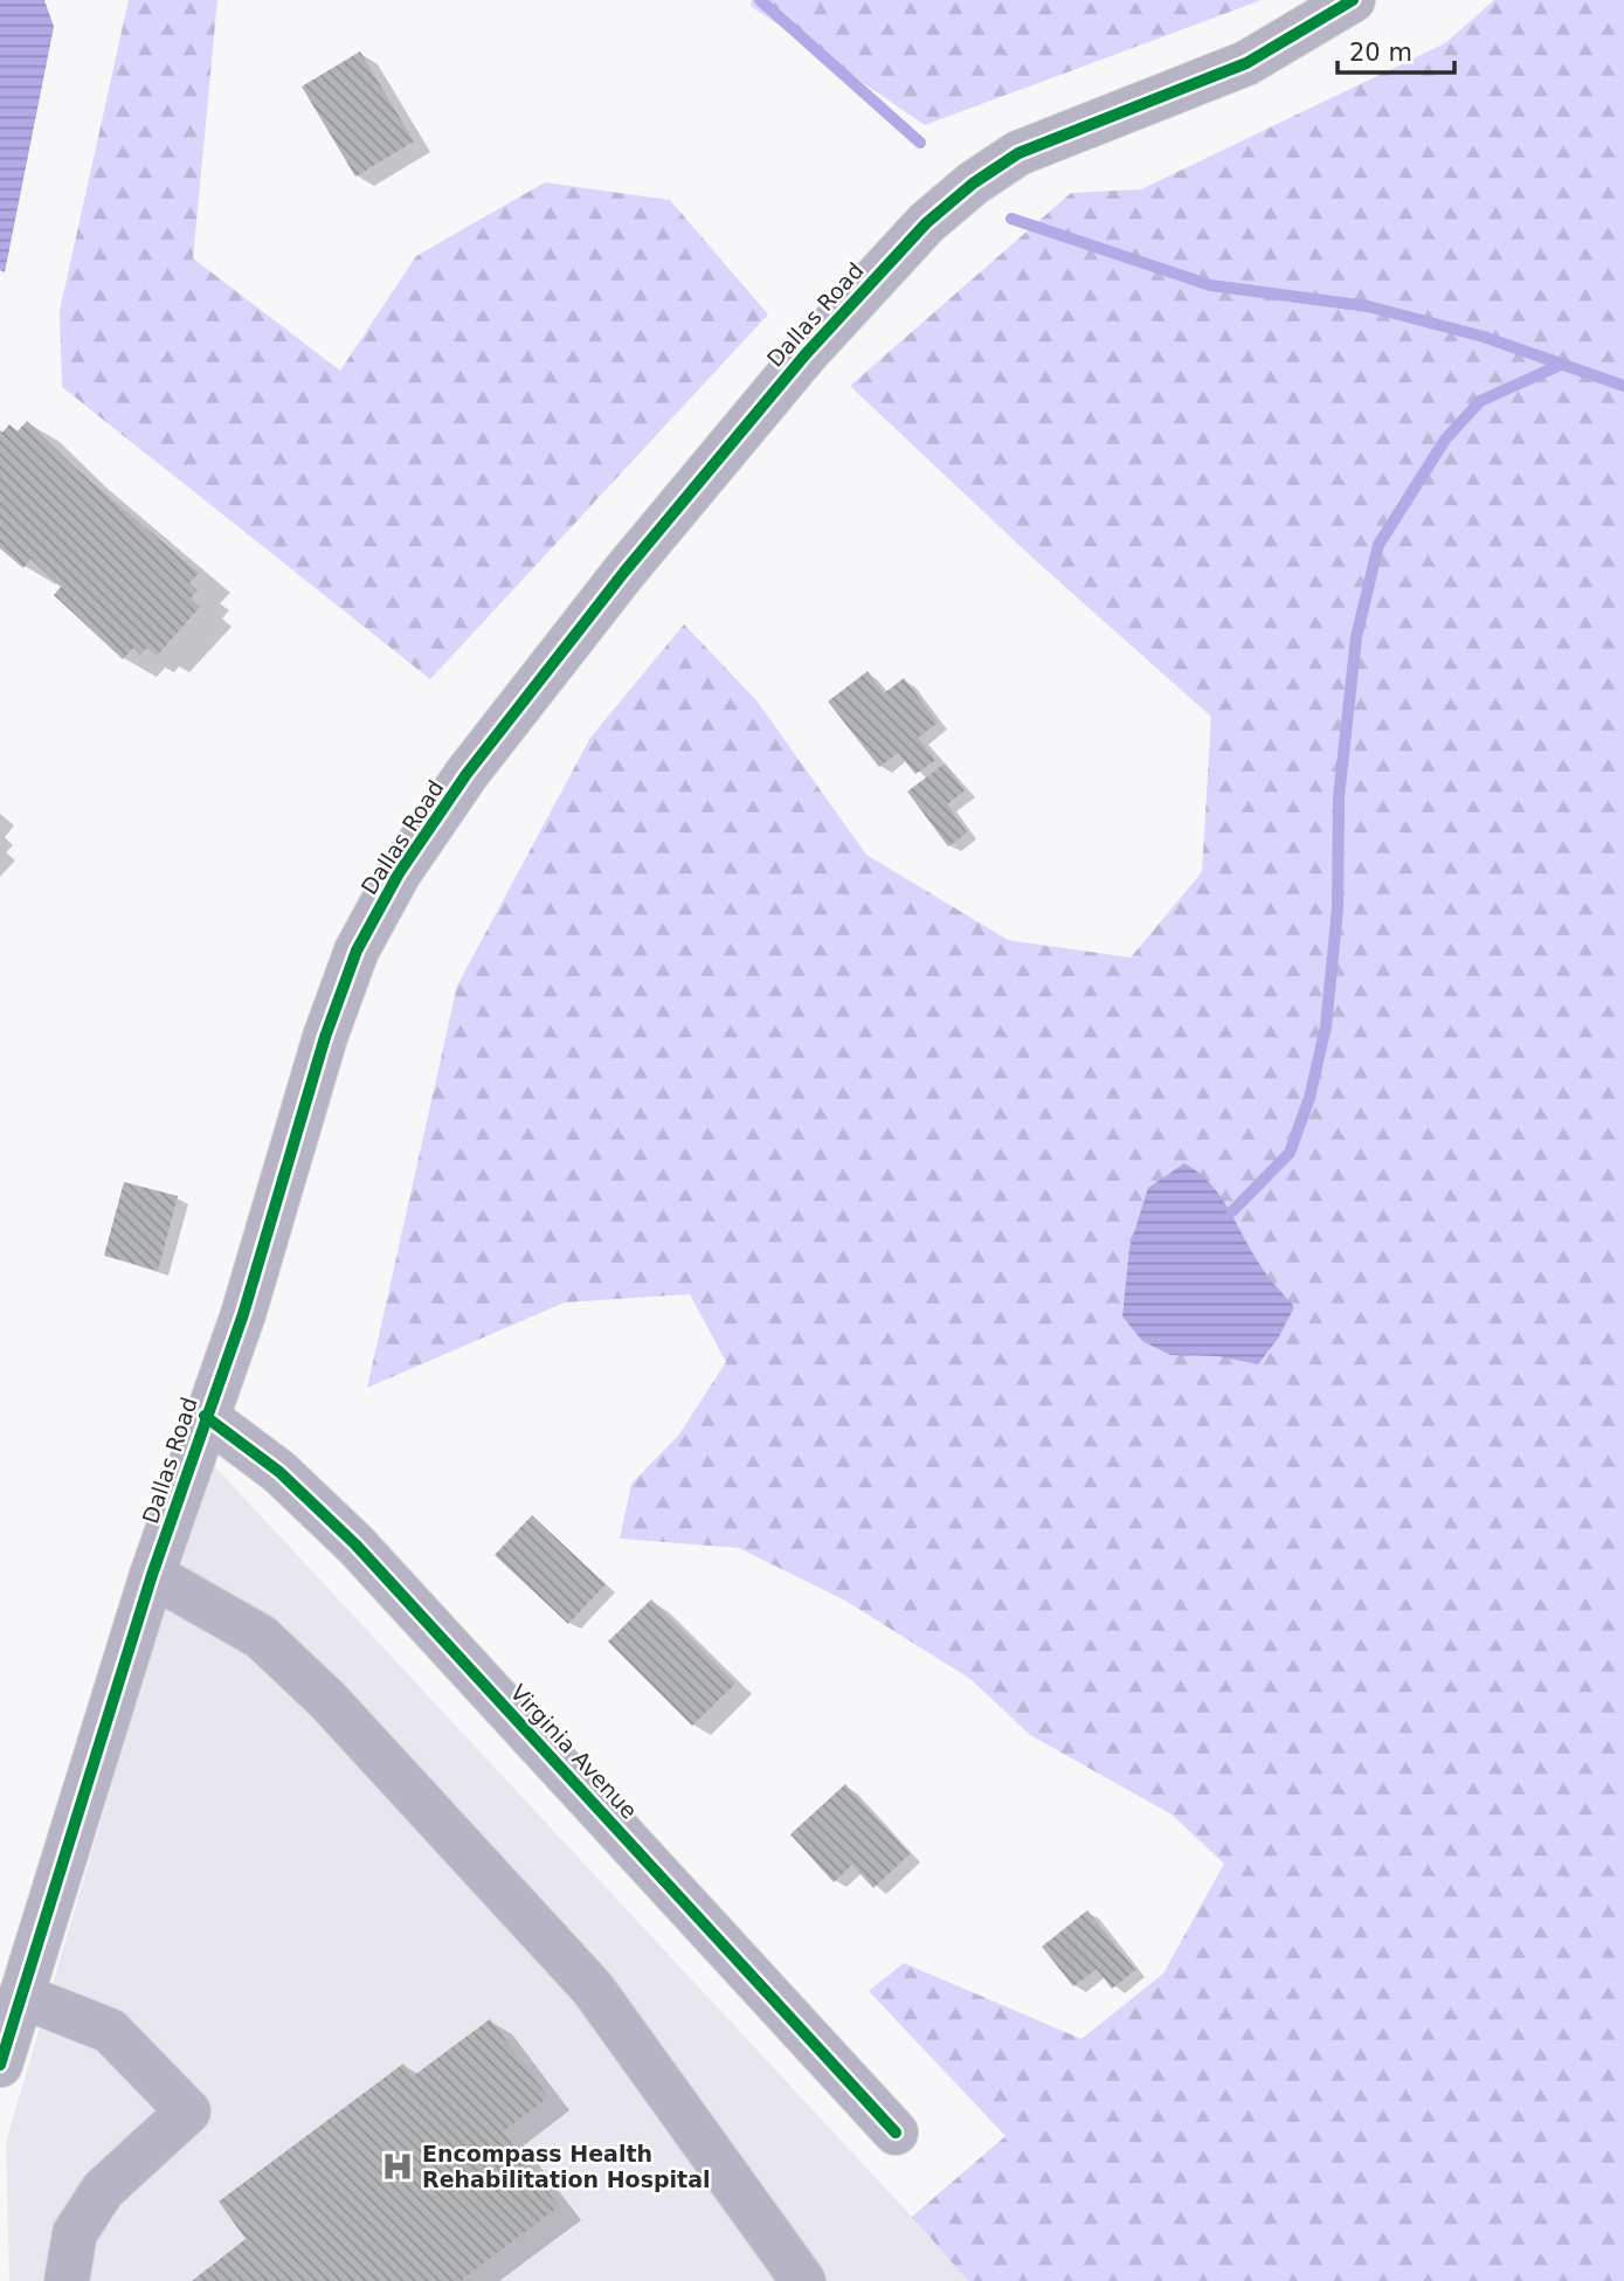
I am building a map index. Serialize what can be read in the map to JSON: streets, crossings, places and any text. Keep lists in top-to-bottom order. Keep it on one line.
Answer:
{"streets":{"street":["Dallas Road","Virginia Avenue"]},"crossings":[["Dallas Road","Virginia Avenue"]],"places":{"hospital":["Encompass Health Rehabilitation Hospital"]},"scale_bar":"20 m"}
